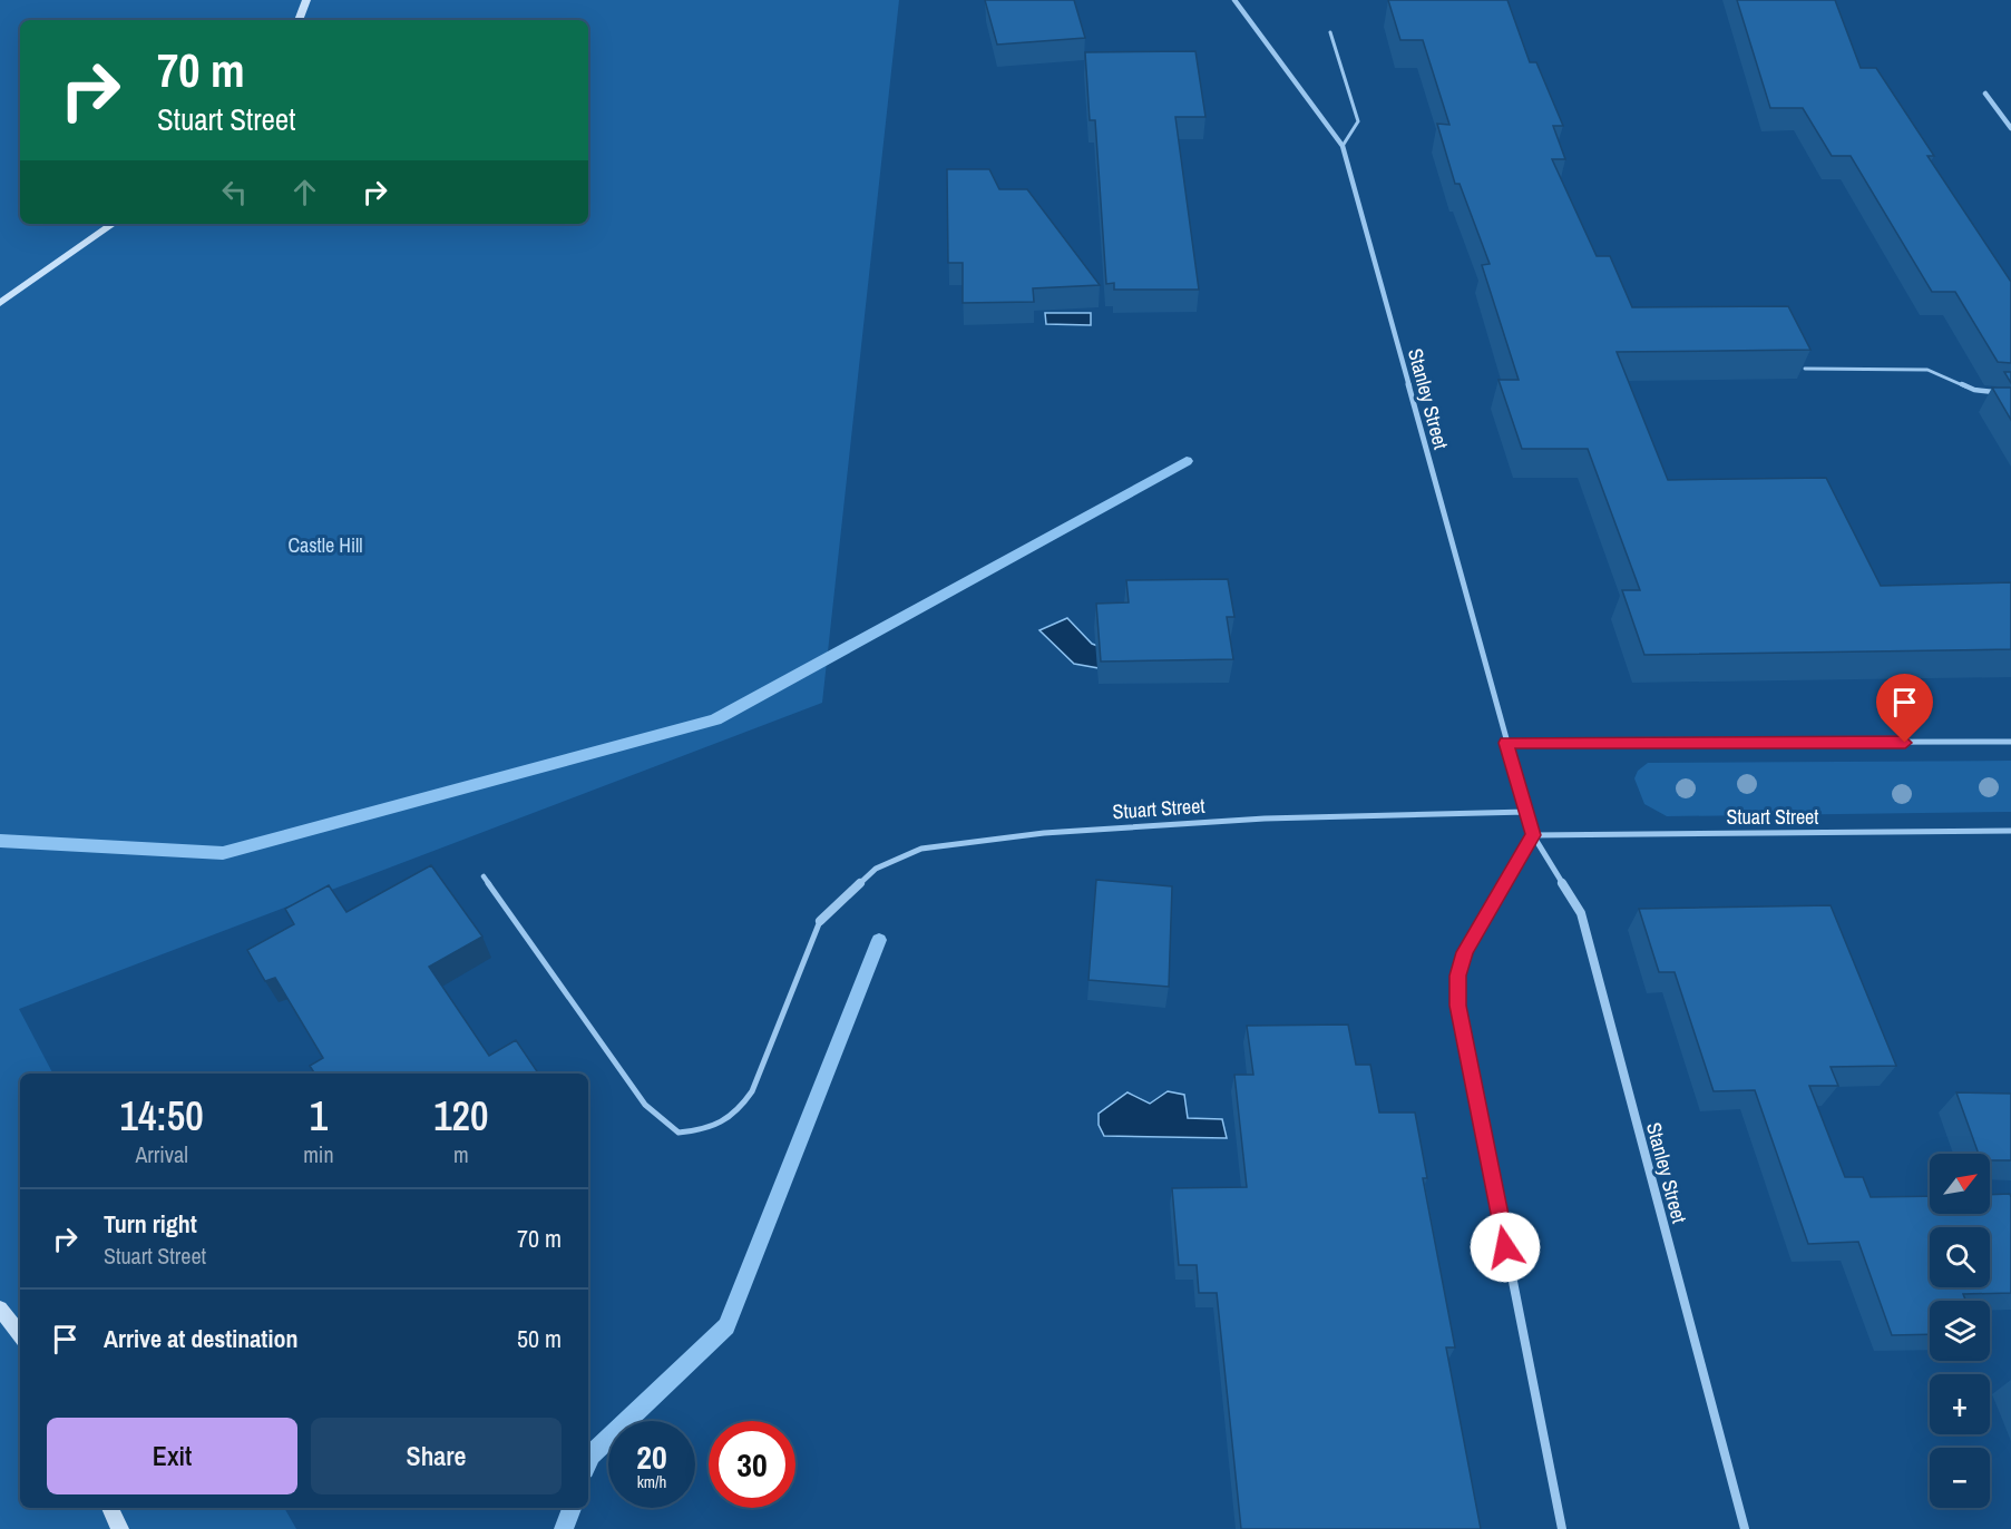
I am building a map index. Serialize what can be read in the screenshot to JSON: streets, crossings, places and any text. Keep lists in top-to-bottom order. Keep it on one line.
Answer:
{"streets":{"street":["Stanley Street","Stuart Street"]},"crossings":[["Stanley Street","Stuart Street"]],"parks":["Castle Hill"],"north":"top right","page":{"turn":["70 m","Stuart Street"],"eta":["14:50","Arrival","1","min","120","m"],"map_buttons":["+","−"],"list":[{"name":"Turn right","note":"Stuart Street","value":"70 m"},{"name":"Arrive at destination","value":"50 m"}],"buttons":["Exit","Share"],"speed":"20 km/h","limit":"30"}}
